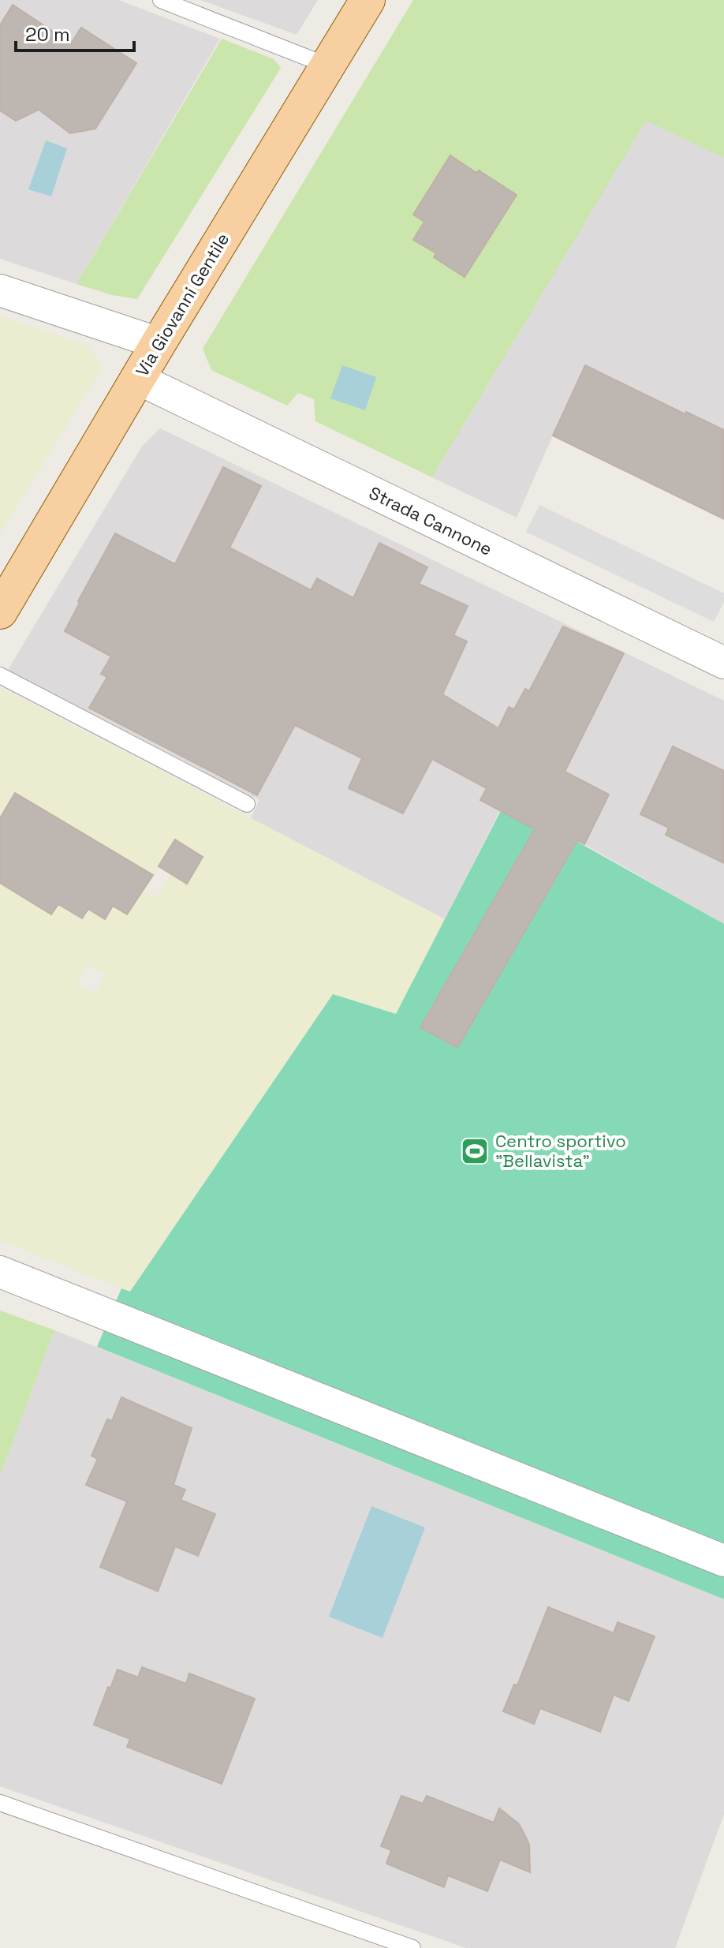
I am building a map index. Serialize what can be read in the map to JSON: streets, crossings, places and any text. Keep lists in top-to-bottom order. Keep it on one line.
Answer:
{"streets":{"main road":["Via Giovanni Gentile"],"street":["Strada Cannone"]},"crossings":[["Via Giovanni Gentile","Strada Cannone"]],"places":{"sports":["Centro sportivo \"Bellavista\""]},"scale_bar":"20 m"}
